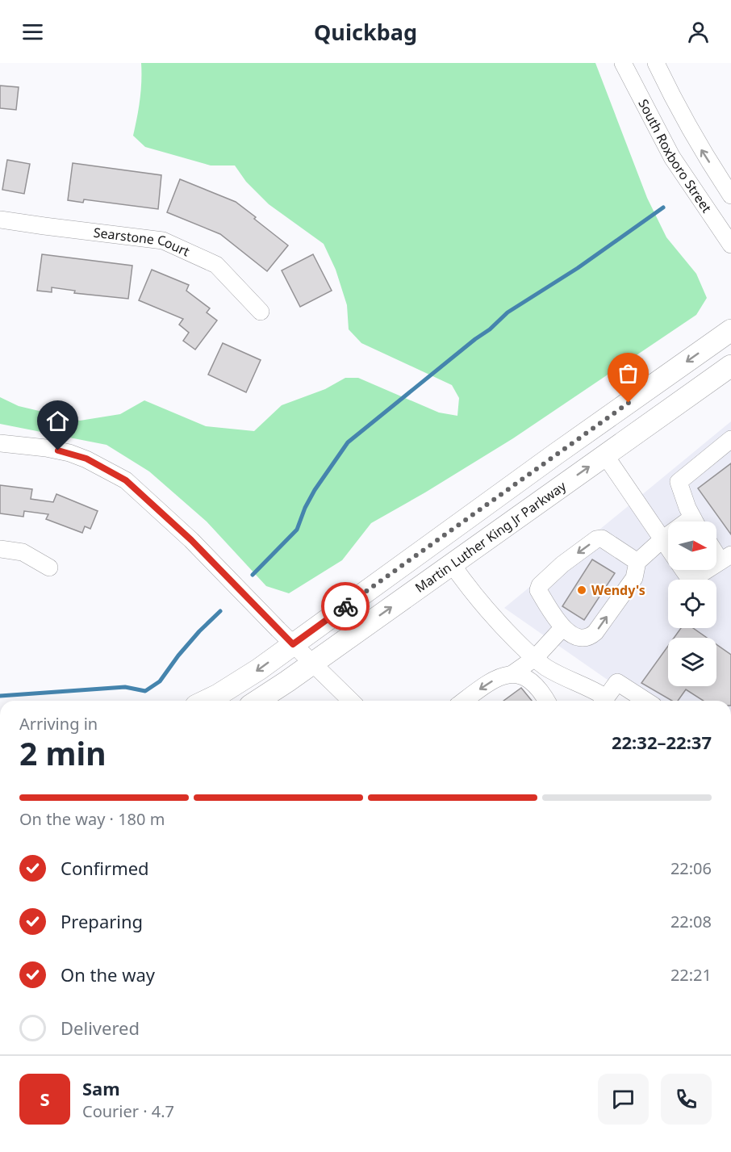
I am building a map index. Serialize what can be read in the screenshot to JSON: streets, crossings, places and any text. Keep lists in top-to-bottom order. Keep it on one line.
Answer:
{"streets":{"main road":["Martin Luther King Jr Parkway"],"street":["South Roxboro Street","Searstone Court"]},"places":["Wendy's"],"north":"right","page":{"header":"Quickbag","heading":["2 min","Arriving in","22:32–22:37"],"panel":["Sam","Courier · 4.7"],"bar":"On the way · 180 m","list":[["Confirmed","22:06"],["Preparing","22:08"],["On the way","22:21"],"Delivered"],"round":"S"}}
